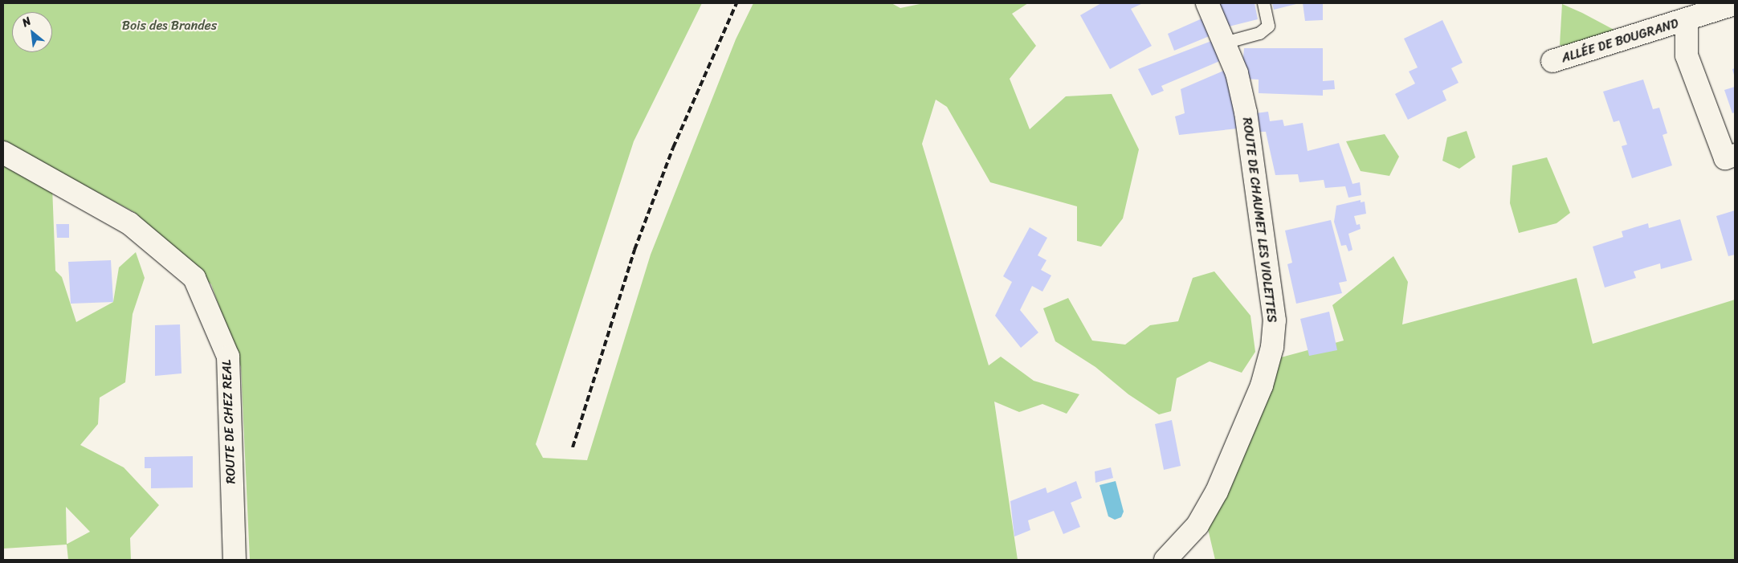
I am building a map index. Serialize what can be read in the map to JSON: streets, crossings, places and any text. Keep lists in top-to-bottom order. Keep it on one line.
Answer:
{"streets":{"street":["ALLÉE DE BOUGRAND","ROUTE DE CHAUMET LES VIOLETTES","ROUTE DE CHEZ REAL"]},"parks":["Bois des Brandes"],"north":"top left"}
